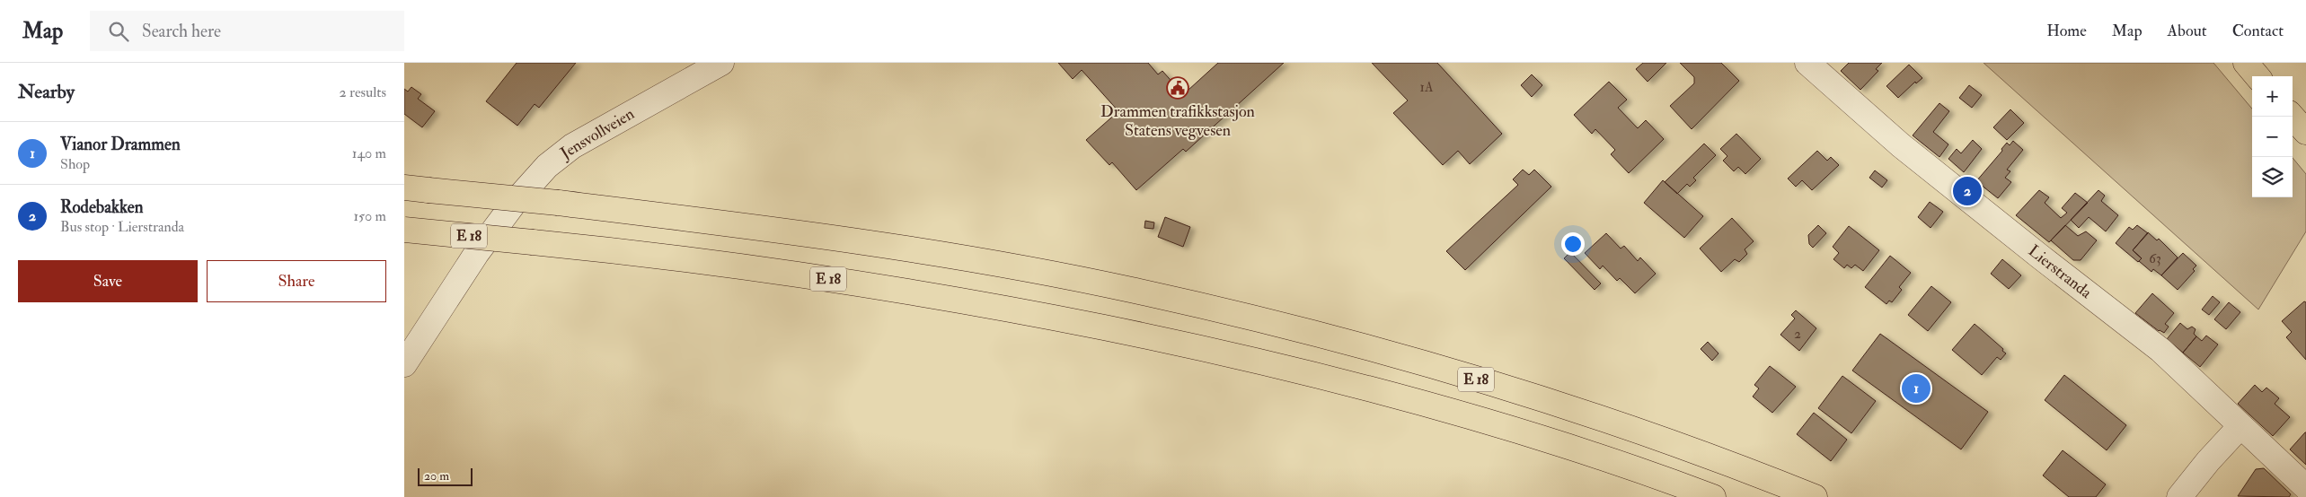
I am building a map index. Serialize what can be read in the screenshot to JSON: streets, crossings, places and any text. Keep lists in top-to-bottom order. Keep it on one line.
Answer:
{"streets":{"main road":["E 18"],"street":["Jensvollveien","Lierstranda"]},"places":{"public building":["Drammen trafikkstasjon Statens vegvesen"]},"house_numbers":["1A","63","2"],"scale_bar":"20 m","page":{"header":"Map","search":"Search here","nav":["Home","Map","About","Contact"],"heading":["Nearby","2 results"],"map_buttons":["+","−"],"list":[{"mark":"1","name":"Vianor Drammen","note":"Shop","value":"140 m"},{"mark":"2","name":"Rodebakken","note":"Bus stop · Lierstranda","value":"150 m"}],"pins":["2","1"],"buttons":["Save","Share"],"scale":"20 m"}}
